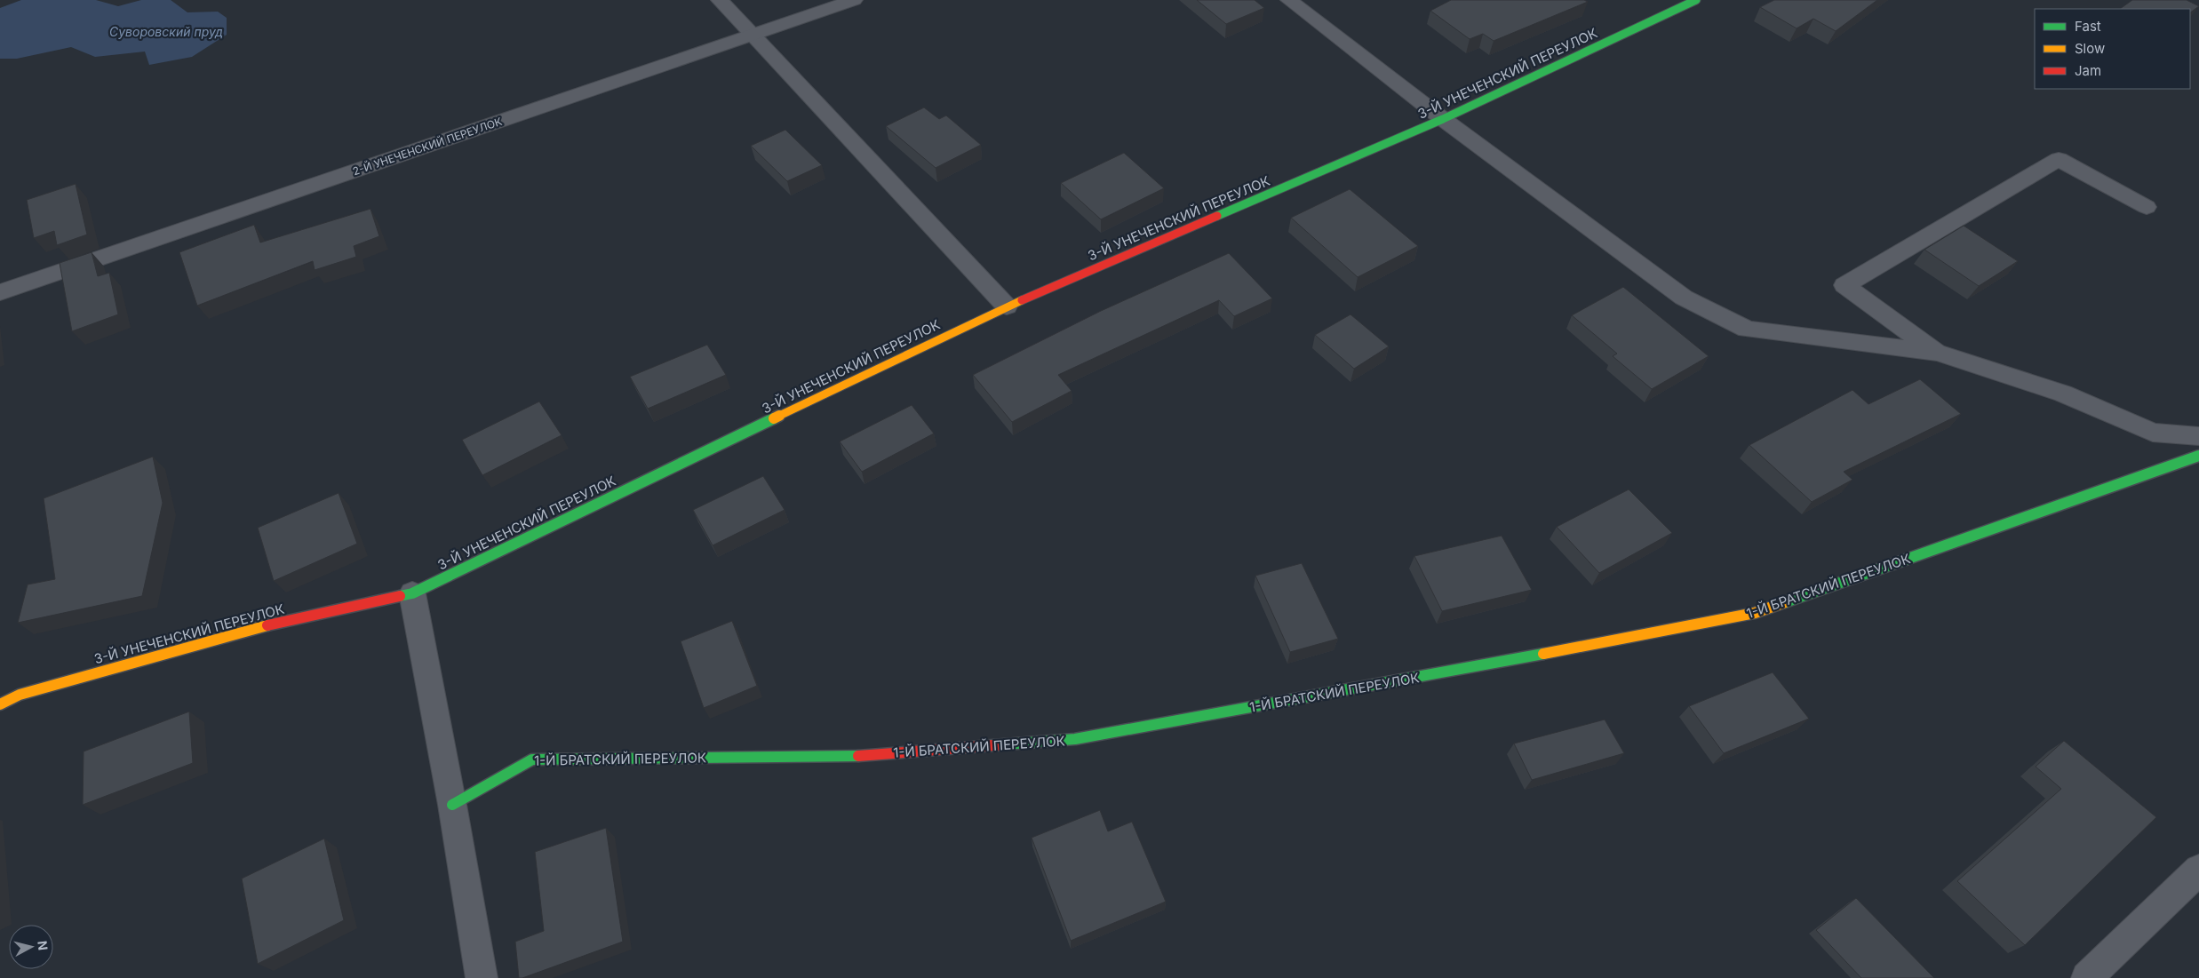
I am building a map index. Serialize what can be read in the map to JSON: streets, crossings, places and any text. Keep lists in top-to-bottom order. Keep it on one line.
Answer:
{"streets":{"street":["3-Й УНЕЧЕНСКИЙ ПЕРЕУЛОК","2-Й УНЕЧЕНСКИЙ ПЕРЕУЛОК","1-Й БРАТСКИЙ ПЕРЕУЛОК"]},"water":["Суворовский пруд"],"legend":["Fast","Slow","Jam"],"north":"right"}
